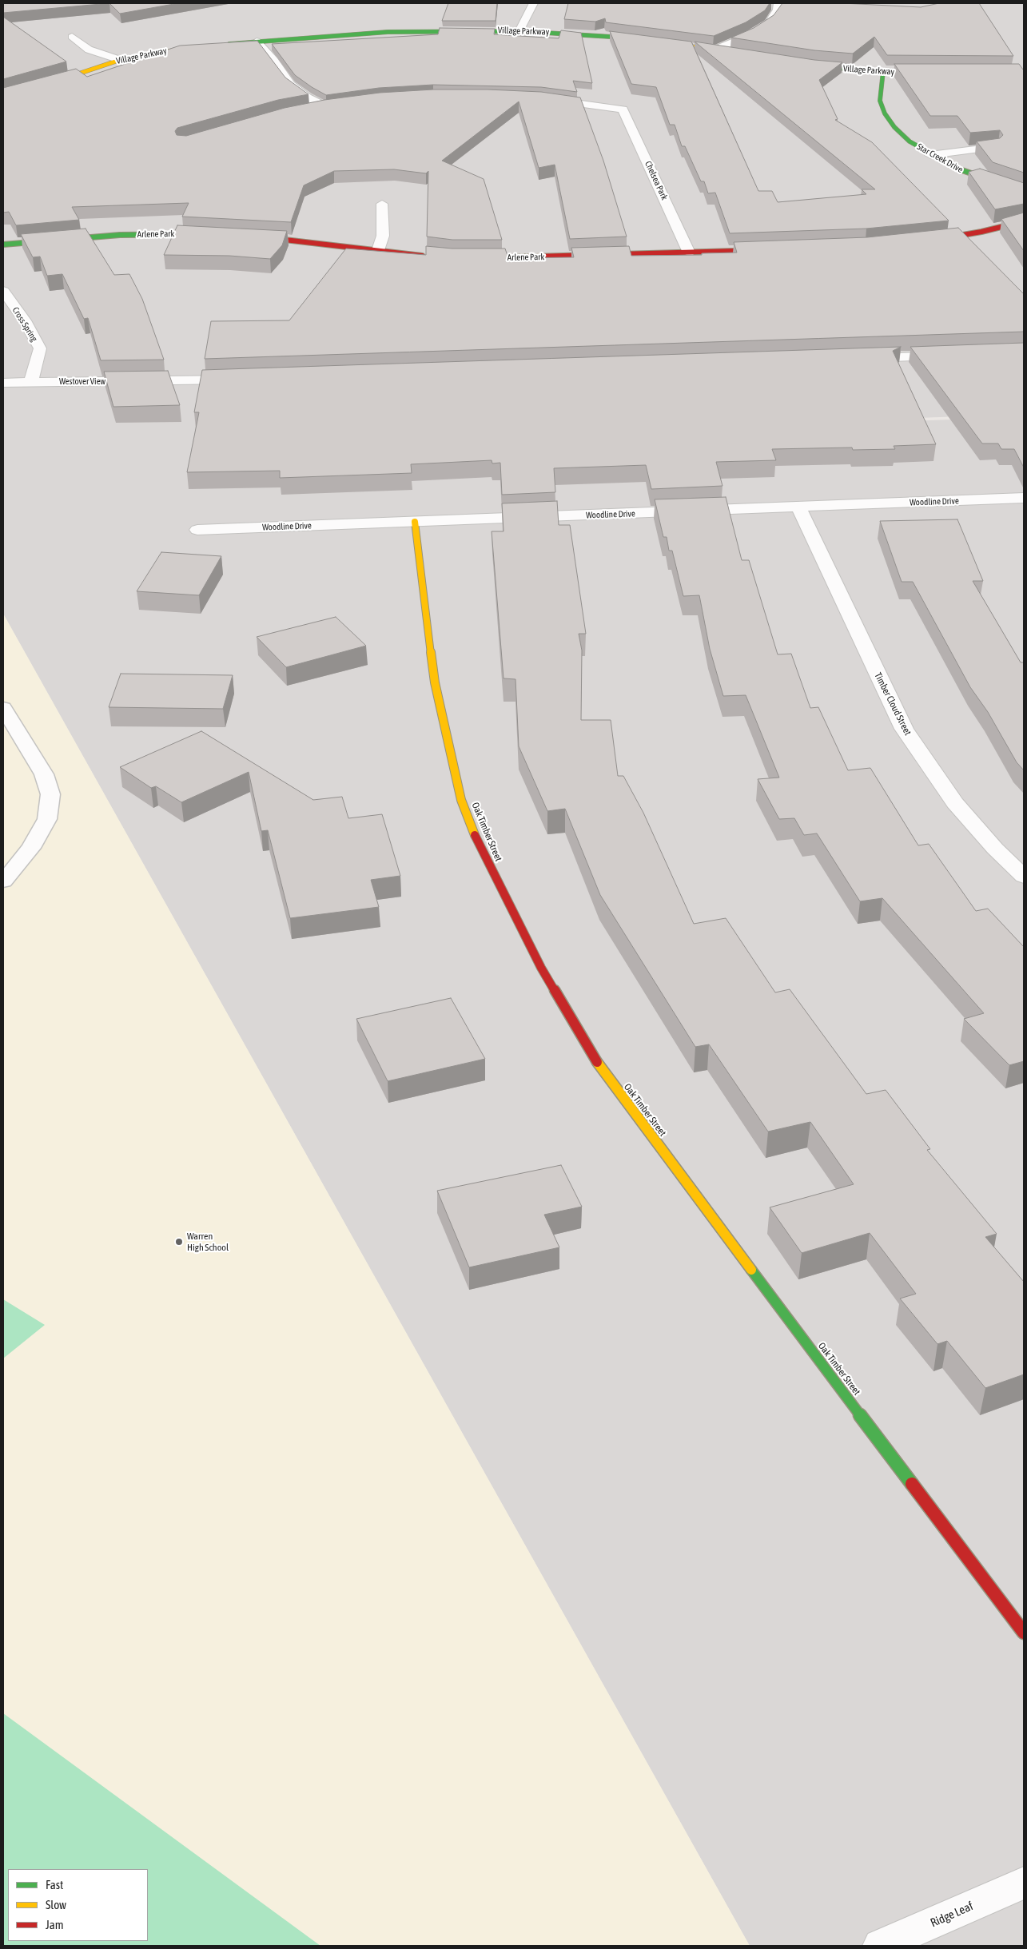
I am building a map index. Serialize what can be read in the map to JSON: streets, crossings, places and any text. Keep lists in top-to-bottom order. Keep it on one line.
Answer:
{"streets":{"street":["Village Parkway","Star Creek Drive","Chelsea Park","Arlene Park","Cross Spring","Westover View","Woodline Drive","Timber Cloud Street","Oak Timber Street","Ridge Leaf"]},"crossings":[["Village Parkway","Star Creek Drive"],["Chelsea Park","Arlene Park"],["Cross Spring","Westover View"],["Woodline Drive","Timber Cloud Street"],["Woodline Drive","Oak Timber Street"]],"places":["Warren High School"],"legend":["Fast","Slow","Jam"]}
